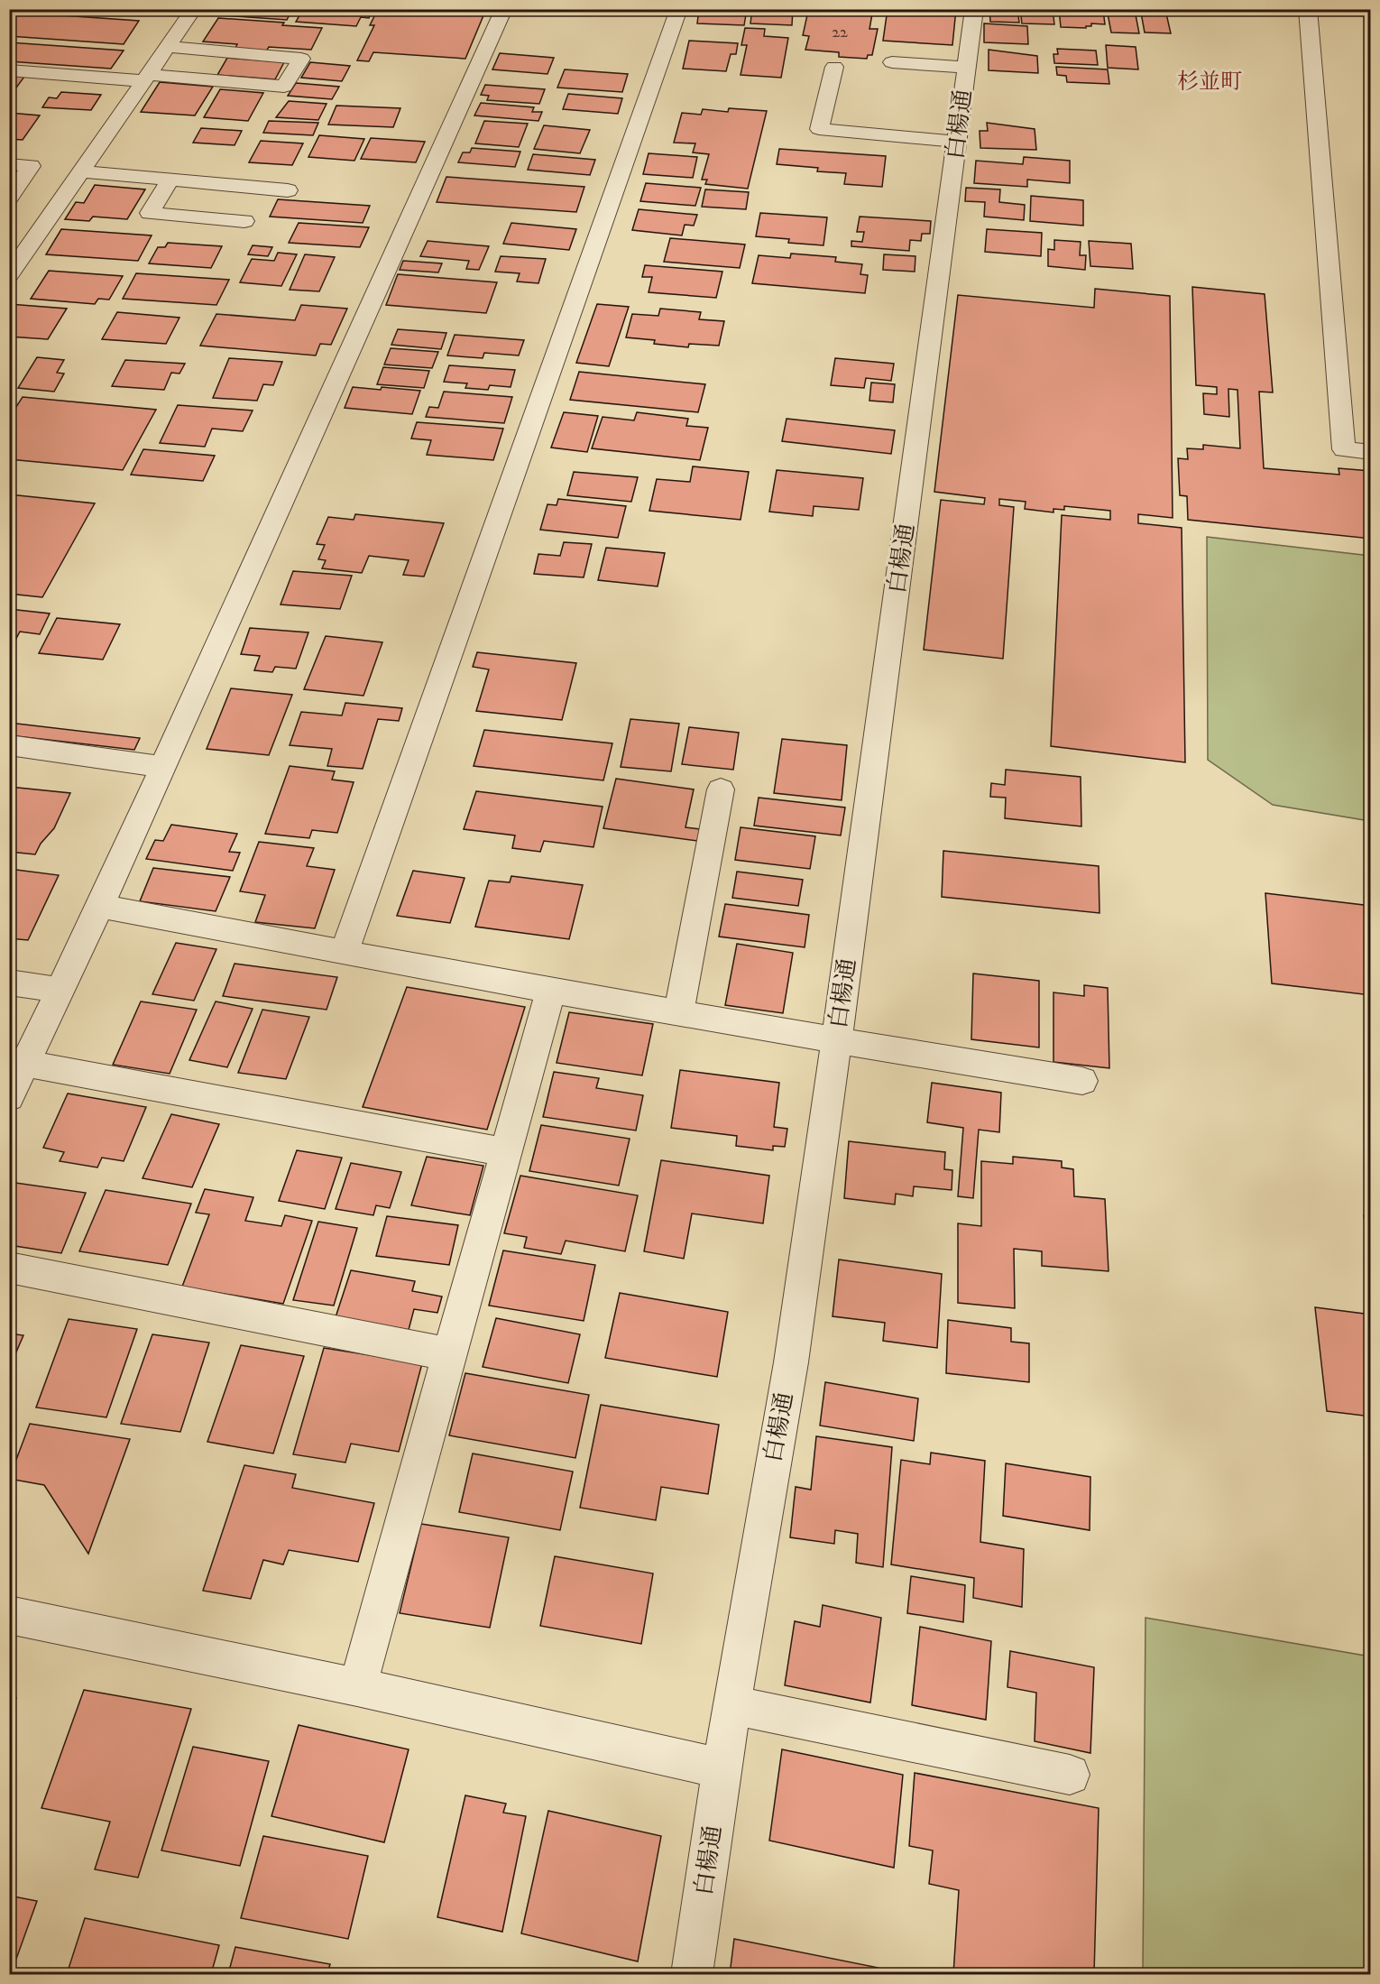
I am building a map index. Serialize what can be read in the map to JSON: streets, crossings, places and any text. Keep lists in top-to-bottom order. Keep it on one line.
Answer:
{"streets":{"street":["白楊通"]},"districts":["杉並町"],"house_numbers":["22"]}
